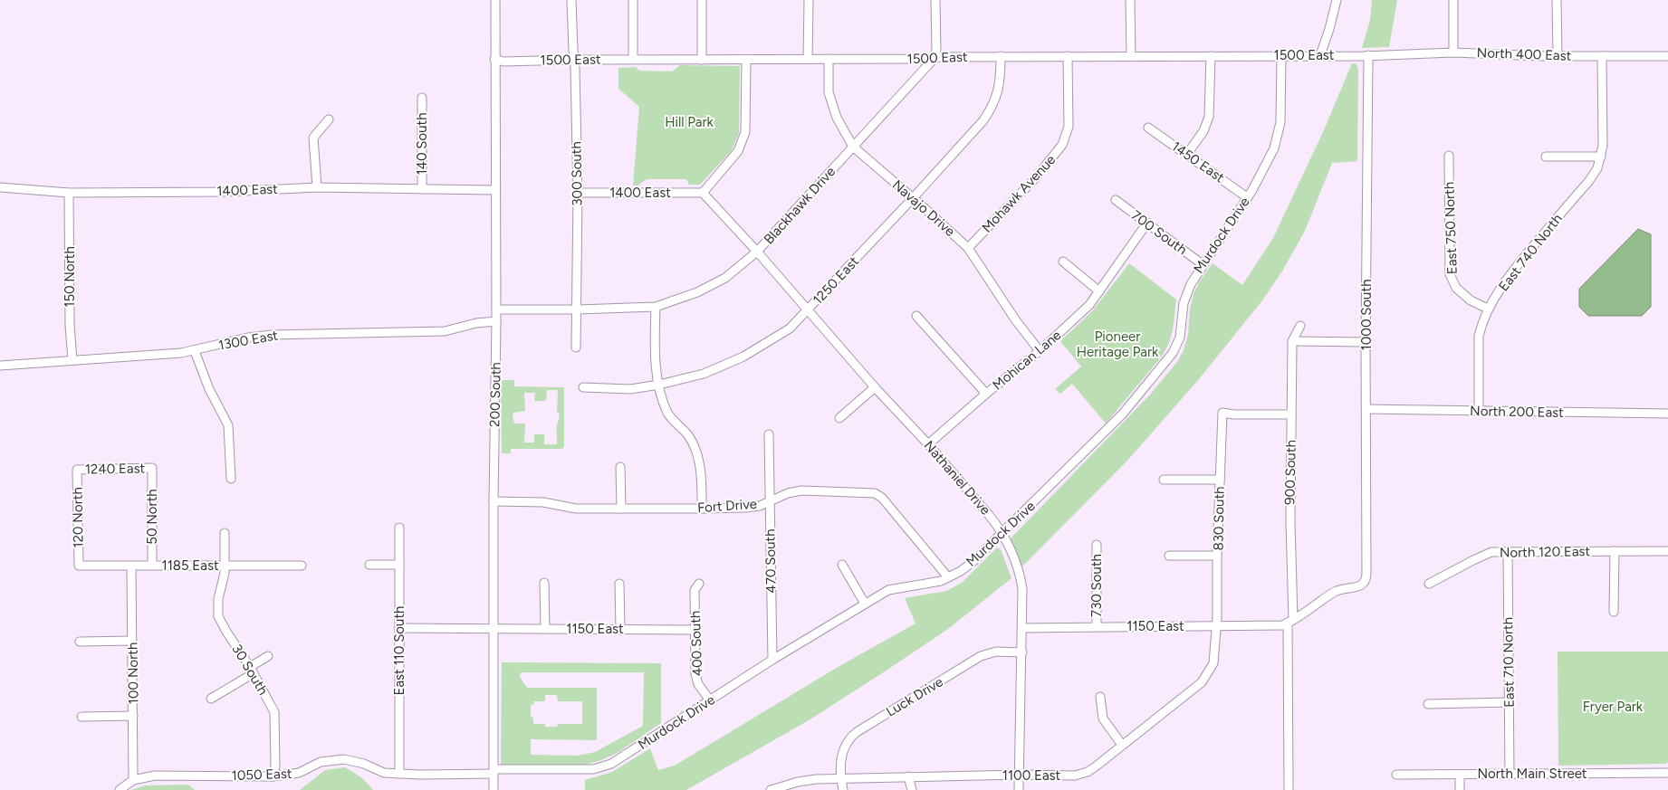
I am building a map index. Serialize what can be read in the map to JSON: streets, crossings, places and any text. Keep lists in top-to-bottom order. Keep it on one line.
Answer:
{"streets":{"street":["North 400 East","1500 East","140 South","1450 East","300 South","1400 East","Mohawk Avenue","Blackhawk Drive","Navajo Drive","East 750 North","700 South","Murdock Drive","East 740 North","150 North","1250 East","1000 South","1300 East","Mohican Lane","200 South","North 200 East","1240 East","900 South","Nathaniel Drive","Fort Drive","50 North","120 North","830 South","North 120 East","470 South","1185 East","730 South","1150 East","400 South","East 110 South","East 710 North","30 South","100 North","Luck Drive","North Main Street","1050 East","1100 East"]},"crossings":[["North 400 East","1500 East"],["1500 East","300 South"],["1500 East","Mohawk Avenue"],["1500 East","Blackhawk Drive"],["1500 East","Navajo Drive"],["1500 East","Murdock Drive"],["1500 East","1250 East"],["1500 East","1000 South"],["1500 East","200 South"],["140 South","1400 East"],["1450 East","Murdock Drive"],["300 South","1400 East"],["300 South","Blackhawk Drive"],["1400 East","150 North"],["1400 East","200 South"],["1400 East","Nathaniel Drive"],["Mohawk Avenue","Navajo Drive"],["Blackhawk Drive","Navajo Drive"],["Blackhawk Drive","Nathaniel Drive"],["Navajo Drive","1250 East"],["Navajo Drive","Mohican Lane"],["East 750 North","East 740 North"],["700 South","Murdock Drive"],["700 South","Mohican Lane"],["Murdock Drive","200 South"],["Murdock Drive","Nathaniel Drive"],["Murdock Drive","Fort Drive"],["Murdock Drive","470 South"],["Murdock Drive","400 South"],["Murdock Drive","1050 East"],["East 740 North","North 200 East"],["150 North","1300 East"],["1250 East","Nathaniel Drive"],["1000 South","North 200 East"],["1000 South","900 South"],["1000 South","1150 East"],["1300 East","200 South"],["Mohican Lane","Nathaniel Drive"],["200 South","Fort Drive"],["200 South","1150 East"],["200 South","1050 East"],["1240 East","50 North"],["1240 East","120 North"],["900 South","830 South"],["900 South","1150 East"],["Nathaniel Drive","1150 East"],["Nathaniel Drive","Luck Drive"],["Nathaniel Drive","1100 East"],["Fort Drive","470 South"],["50 North","1185 East"],["120 North","1185 East"],["830 South","1150 East"],["830 South","1100 East"],["North 120 East","East 710 North"],["1185 East","30 South"],["1185 East","100 North"],["730 South","1150 East"],["1150 East","400 South"],["1150 East","East 110 South"],["1150 East","1100 East"],["East 110 South","1050 East"],["East 710 North","North Main Street"],["30 South","1050 East"],["100 North","1050 East"],["Luck Drive","1100 East"]],"parks":["Hill Park","Pioneer Heritage Park","Fryer Park"]}
